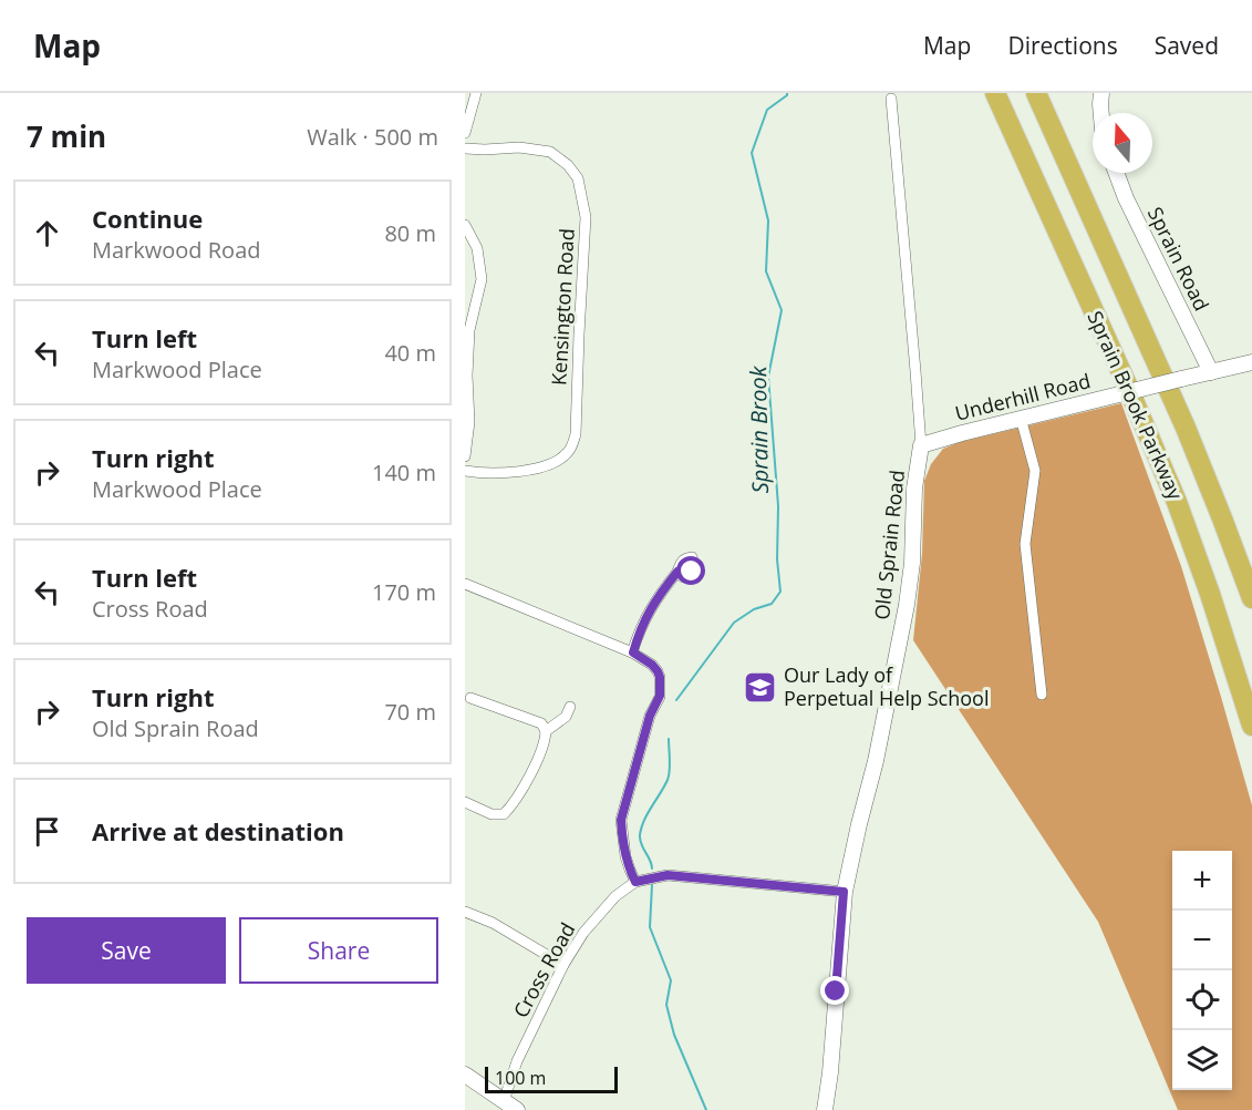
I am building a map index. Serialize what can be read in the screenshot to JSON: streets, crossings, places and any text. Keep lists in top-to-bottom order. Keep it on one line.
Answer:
{"streets":{"highway":["Sprain Brook Parkway"],"street":["Sprain Road","Kensington Road","Underhill Road","Old Sprain Road","Cross Road"]},"crossings":[["Sprain Road","Underhill Road"],["Underhill Road","Old Sprain Road"],["Old Sprain Road","Cross Road"]],"water":["Sprain Brook"],"places":{"school or university":["Our Lady of Perpetual Help School"]},"scale_bar":"100 m","north":"top","page":{"header":"Map","nav":["Map","Directions","Saved"],"heading":["7 min","Walk · 500 m"],"list":[["Continue","Markwood Road","80 m"],["Turn left","Markwood Place","40 m"],["Turn right","Markwood Place","140 m"],["Turn left","Cross Road","170 m"],["Turn right","Old Sprain Road","70 m"],"Arrive at destination"],"map_buttons":["+","−"],"buttons":["Save","Share"],"scale":"100 m"}}
